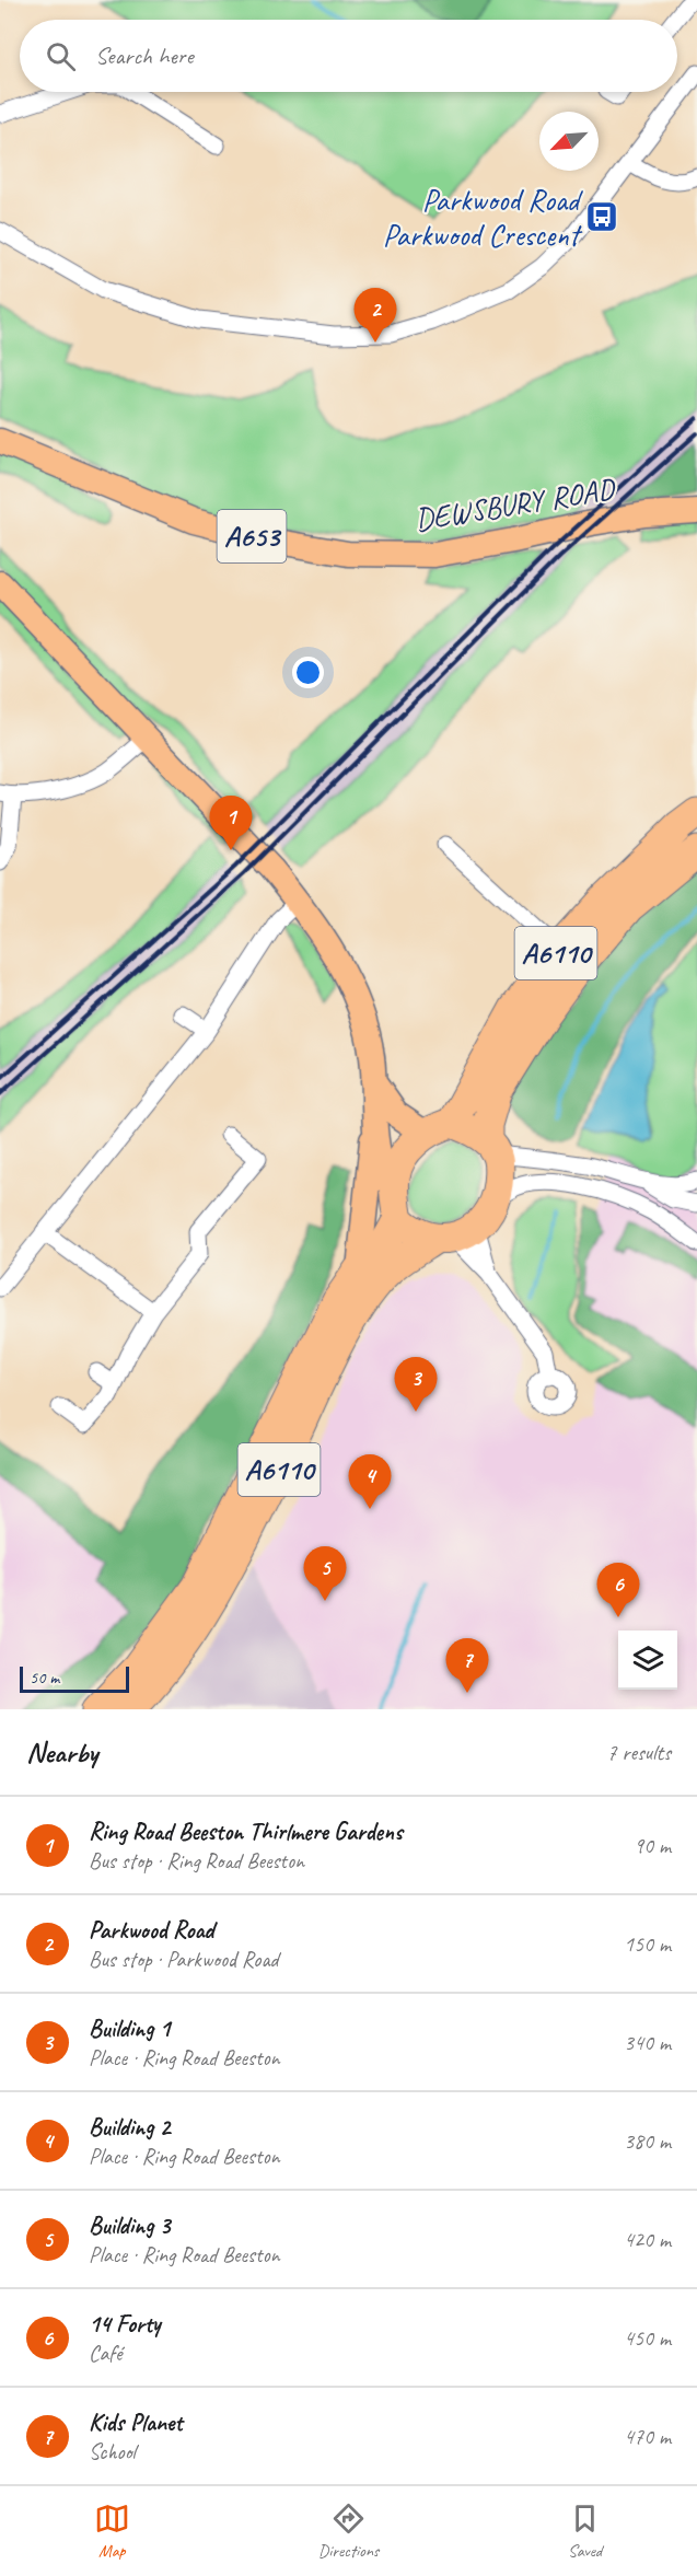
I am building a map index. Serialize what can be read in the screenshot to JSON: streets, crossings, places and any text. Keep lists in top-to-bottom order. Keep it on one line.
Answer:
{"streets":{"highway":["A6110"],"main road":["DEWSBURY ROAD","A653"]},"places":{"bus stop":["Parkwood Road Parkwood Crescent"]},"scale_bar":"50 m","north":"bottom left","page":{"search":"Search here","pins":["2","1","3","4","5","6","7"],"scale":"50 m","heading":["Nearby","7 results"],"list":[{"mark":"1","name":"Ring Road Beeston Thirlmere Gardens","note":"Bus stop · Ring Road Beeston","value":"90 m"},{"mark":"2","name":"Parkwood Road","note":"Bus stop · Parkwood Road","value":"150 m"},{"mark":"3","name":"Building 1","note":"Place · Ring Road Beeston","value":"340 m"},{"mark":"4","name":"Building 2","note":"Place · Ring Road Beeston","value":"380 m"},{"mark":"5","name":"Building 3","note":"Place · Ring Road Beeston","value":"420 m"},{"mark":"6","name":"14 Forty","note":"Café","value":"450 m"},{"mark":"7","name":"Kids Planet","note":"School","value":"470 m"}],"nav":["Map","Directions","Saved"]}}
